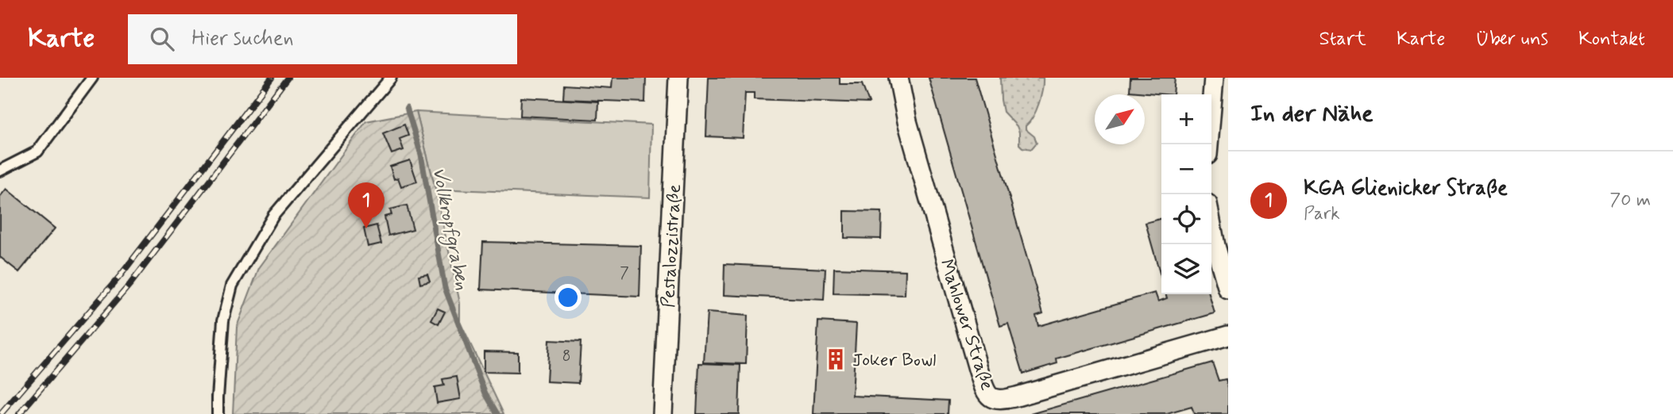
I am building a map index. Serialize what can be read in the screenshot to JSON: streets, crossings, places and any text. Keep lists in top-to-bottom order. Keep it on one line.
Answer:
{"streets":{"street":["Pestalozzistraße","Mahlower Straße"]},"water":["Vollkropfgraben"],"places":{"building":["Joker Bowl"]},"house_numbers":["7","8"],"north":"top right","page":{"header":"Karte","search":"Hier suchen","nav":["Start","Karte","Über uns","Kontakt"],"heading":"In der Nähe","map_buttons":["+","−"],"list":[{"mark":"1","name":"KGA Glienicker Straße","note":"Park","value":"70 m"}],"pins":"1"}}
